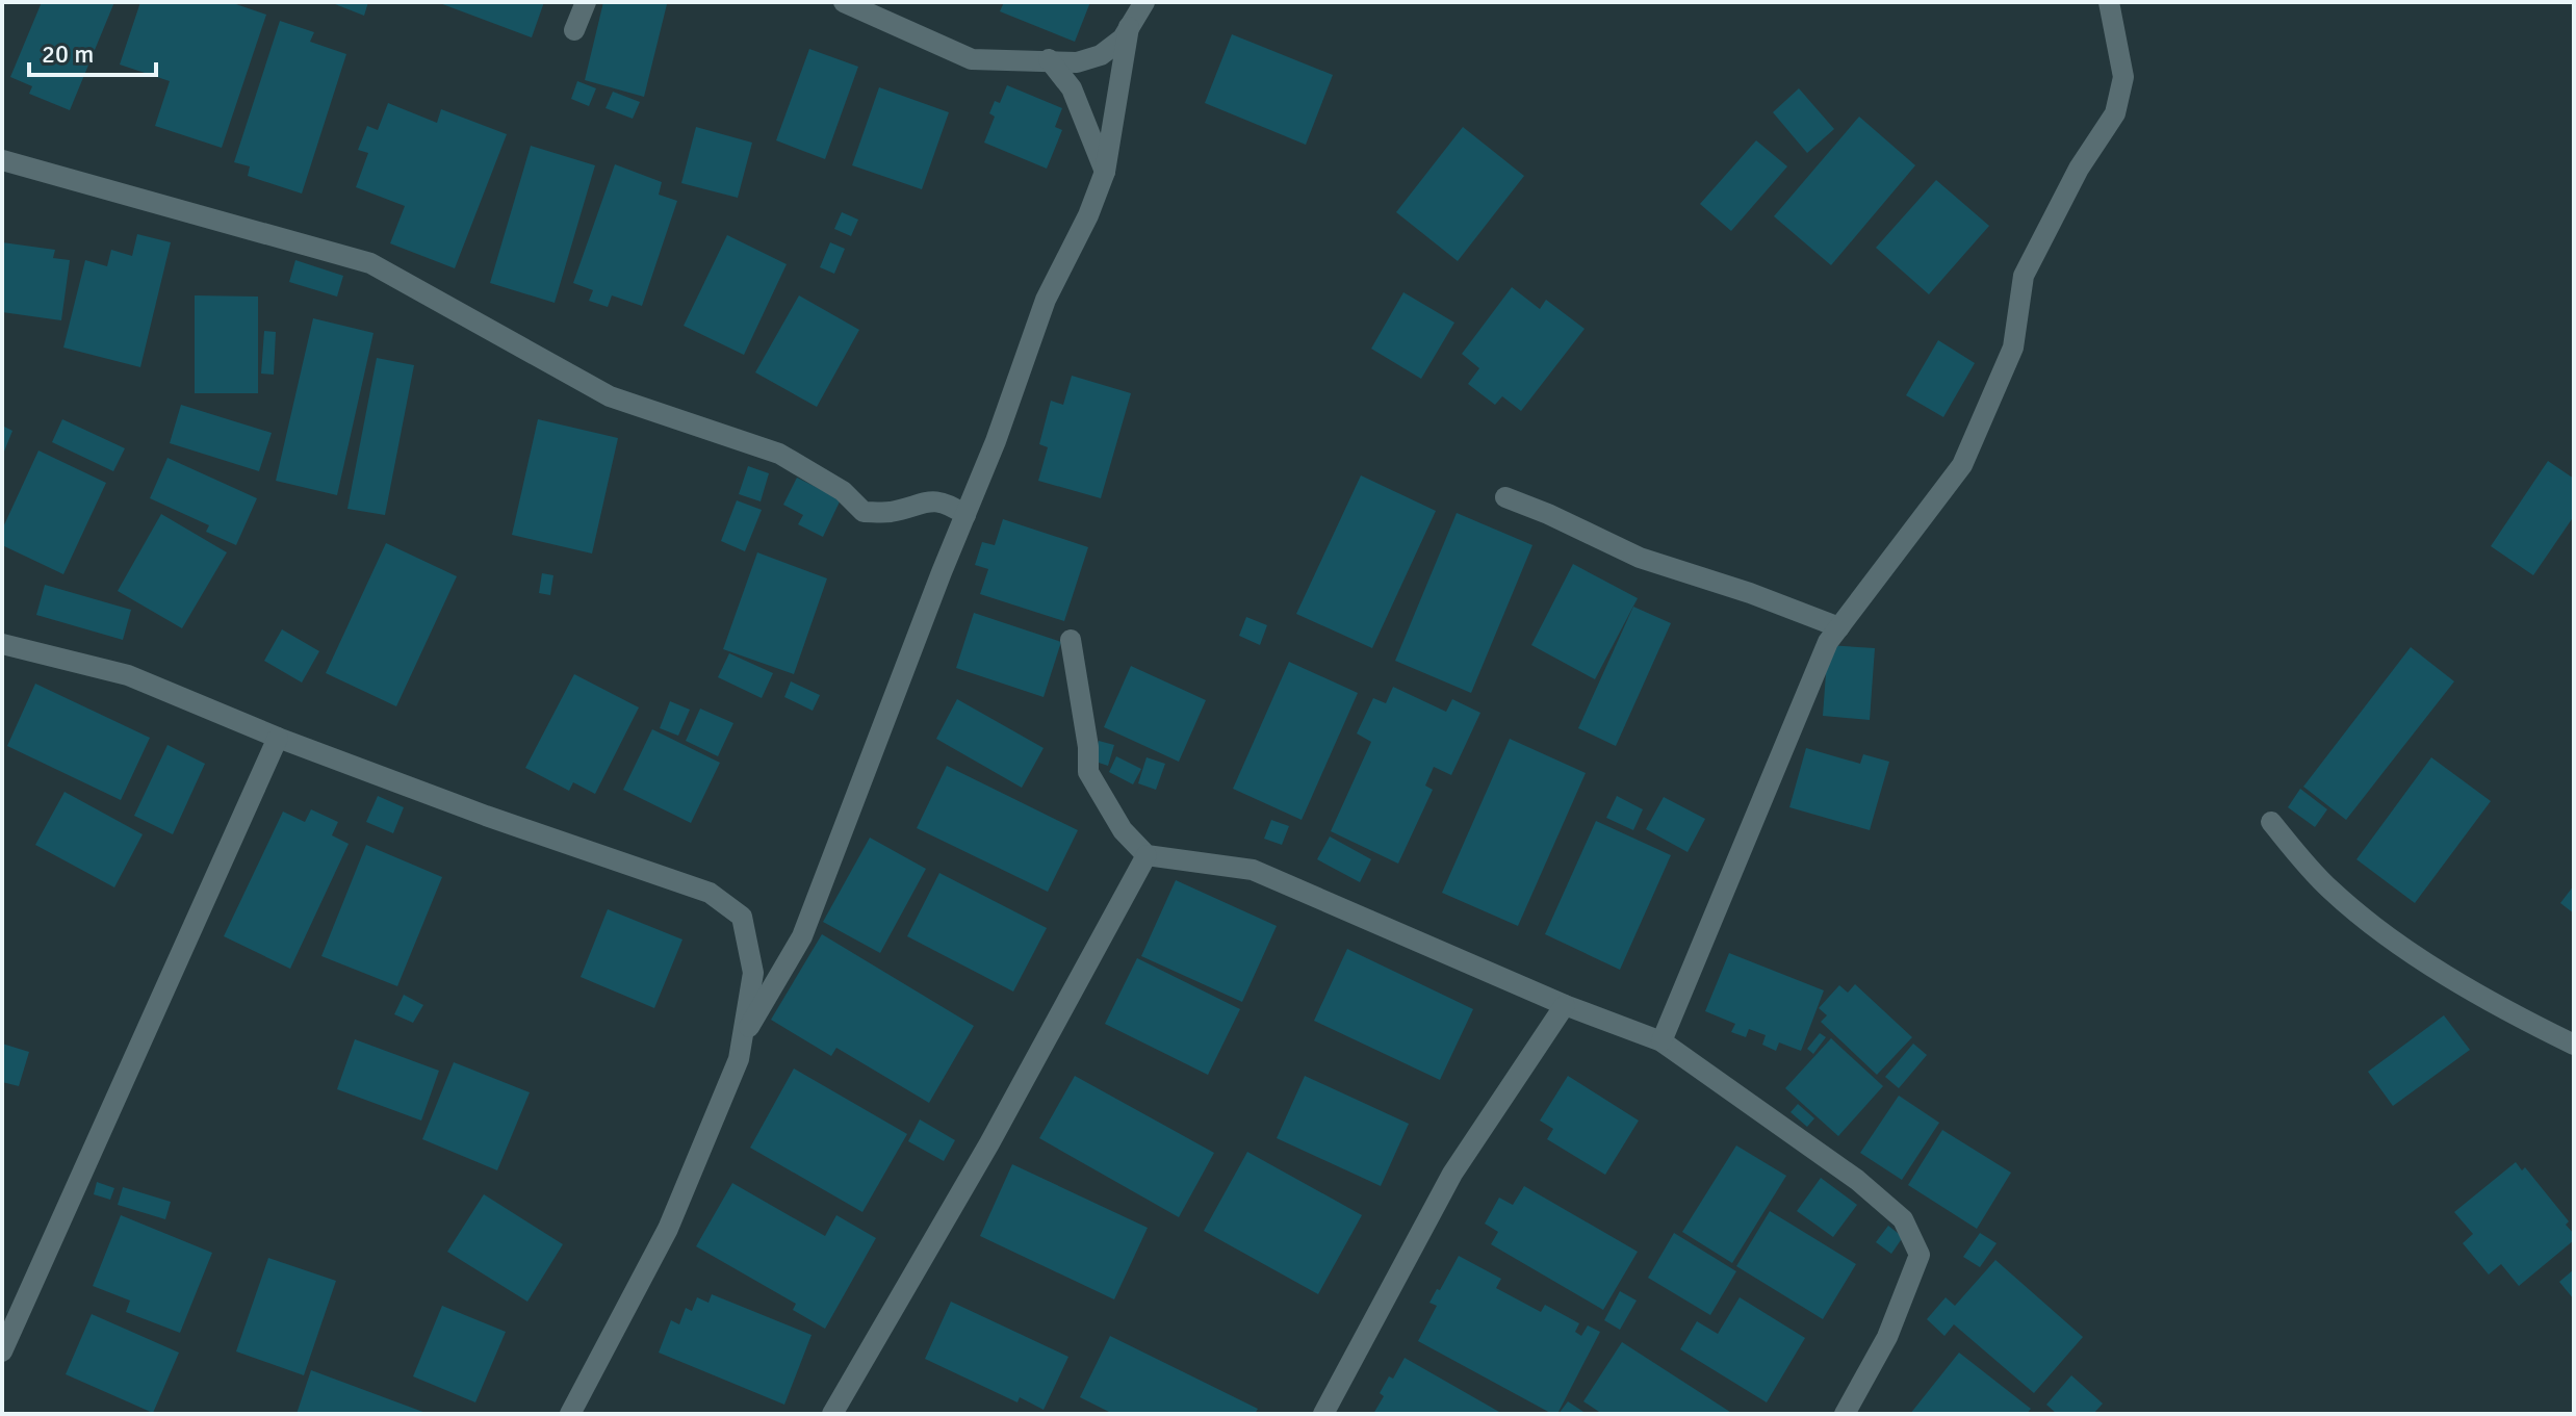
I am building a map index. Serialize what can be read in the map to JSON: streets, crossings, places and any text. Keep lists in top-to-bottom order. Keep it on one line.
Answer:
{"scale_bar":"20 m"}
